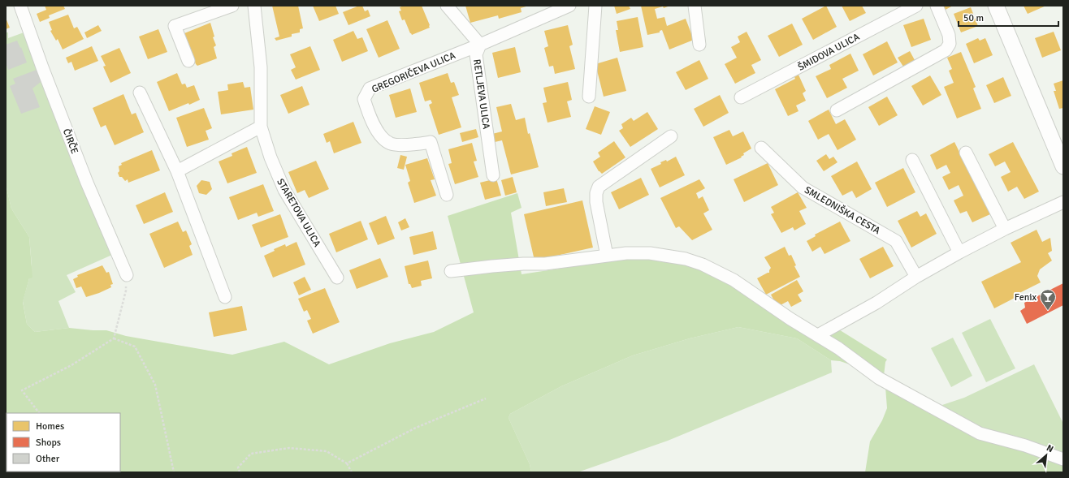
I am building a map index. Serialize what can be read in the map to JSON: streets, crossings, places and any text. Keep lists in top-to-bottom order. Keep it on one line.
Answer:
{"streets":{"street":["ŠMIDOVA ULICA","GREGORIČEVA ULICA","RETLJEVA ULICA","ČIRČE","SMLEDNIŠKA CESTA","STARETOVA ULICA"]},"crossings":[["GREGORIČEVA ULICA","RETLJEVA ULICA"]],"places":{"bar":["Fenix"]},"legend":["Homes","Shops","Other"],"scale_bar":"50 m","north":"top right"}
